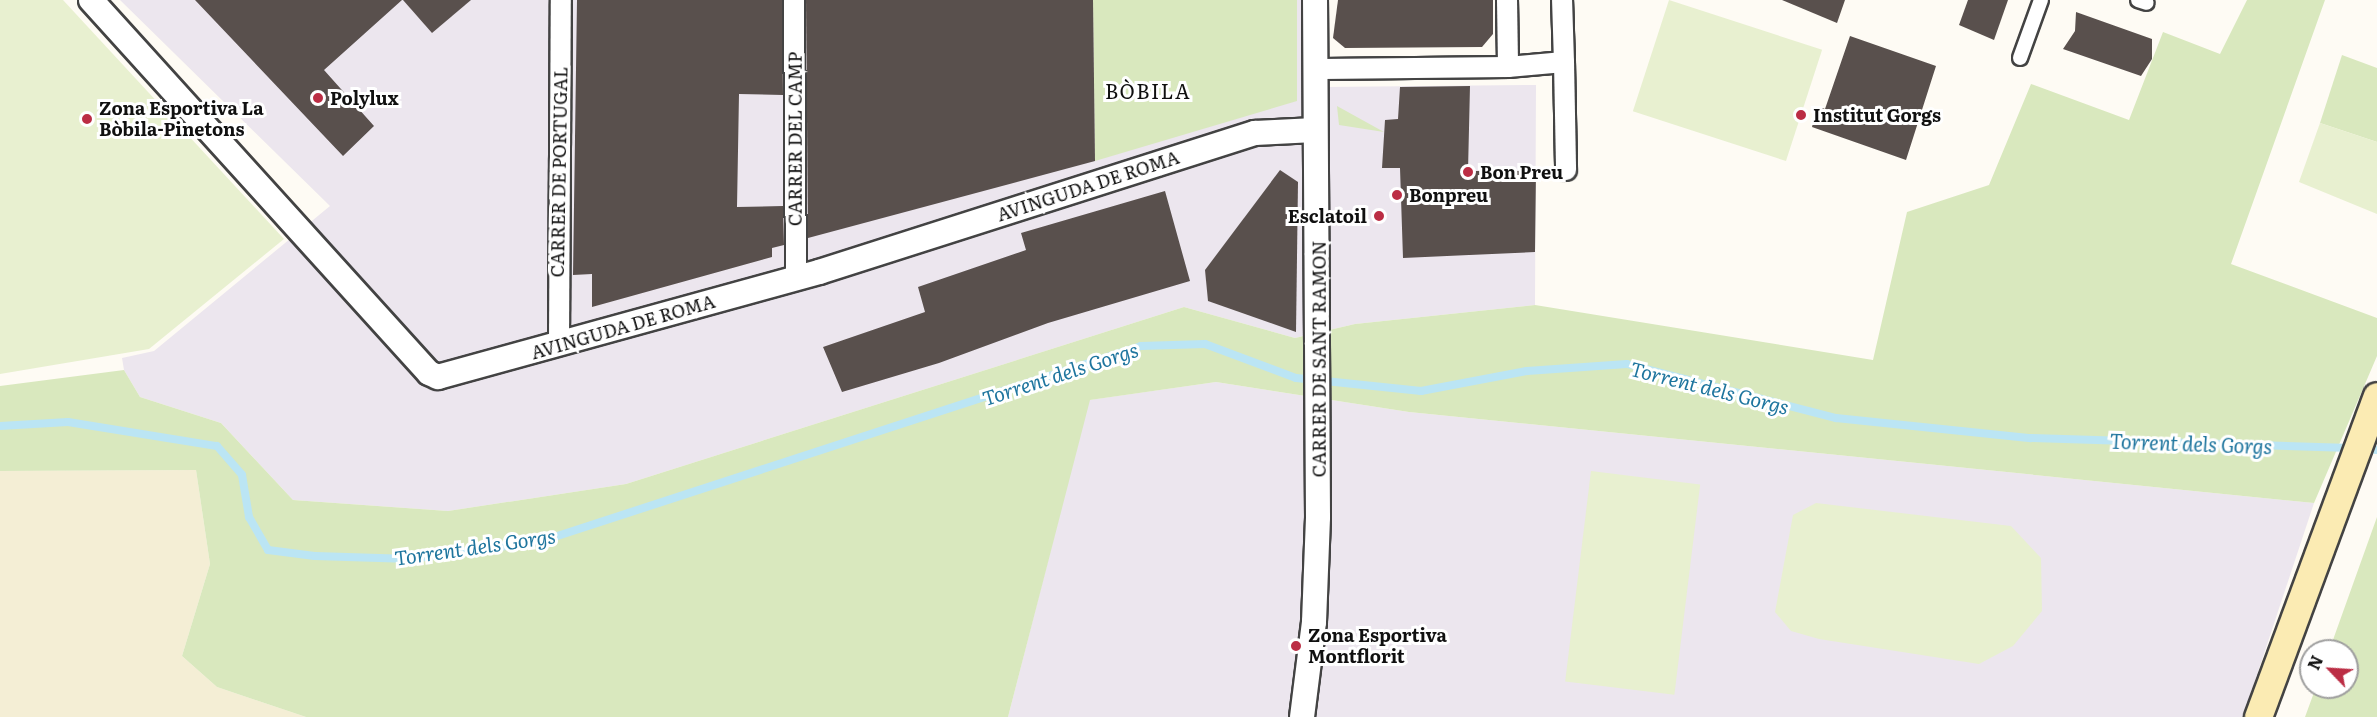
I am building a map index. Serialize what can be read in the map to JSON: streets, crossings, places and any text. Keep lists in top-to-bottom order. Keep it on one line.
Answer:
{"streets":{"street":["CARRER DEL CAMP","CARRER DE PORTUGAL","AVINGUDA DE ROMA","CARRER DE SANT RAMON"]},"crossings":[["CARRER DEL CAMP","AVINGUDA DE ROMA"],["CARRER DE PORTUGAL","AVINGUDA DE ROMA"],["AVINGUDA DE ROMA","CARRER DE SANT RAMON"]],"districts":["BÒBILA"],"water":["Torrent dels Gorgs"],"places":["Polylux","Institut Gorgs","Zona Esportiva La Bòbila-Pinetons","Bon Preu","Bonpreu","Esclatoil","Zona Esportiva Montflorit"],"north":"top left"}
